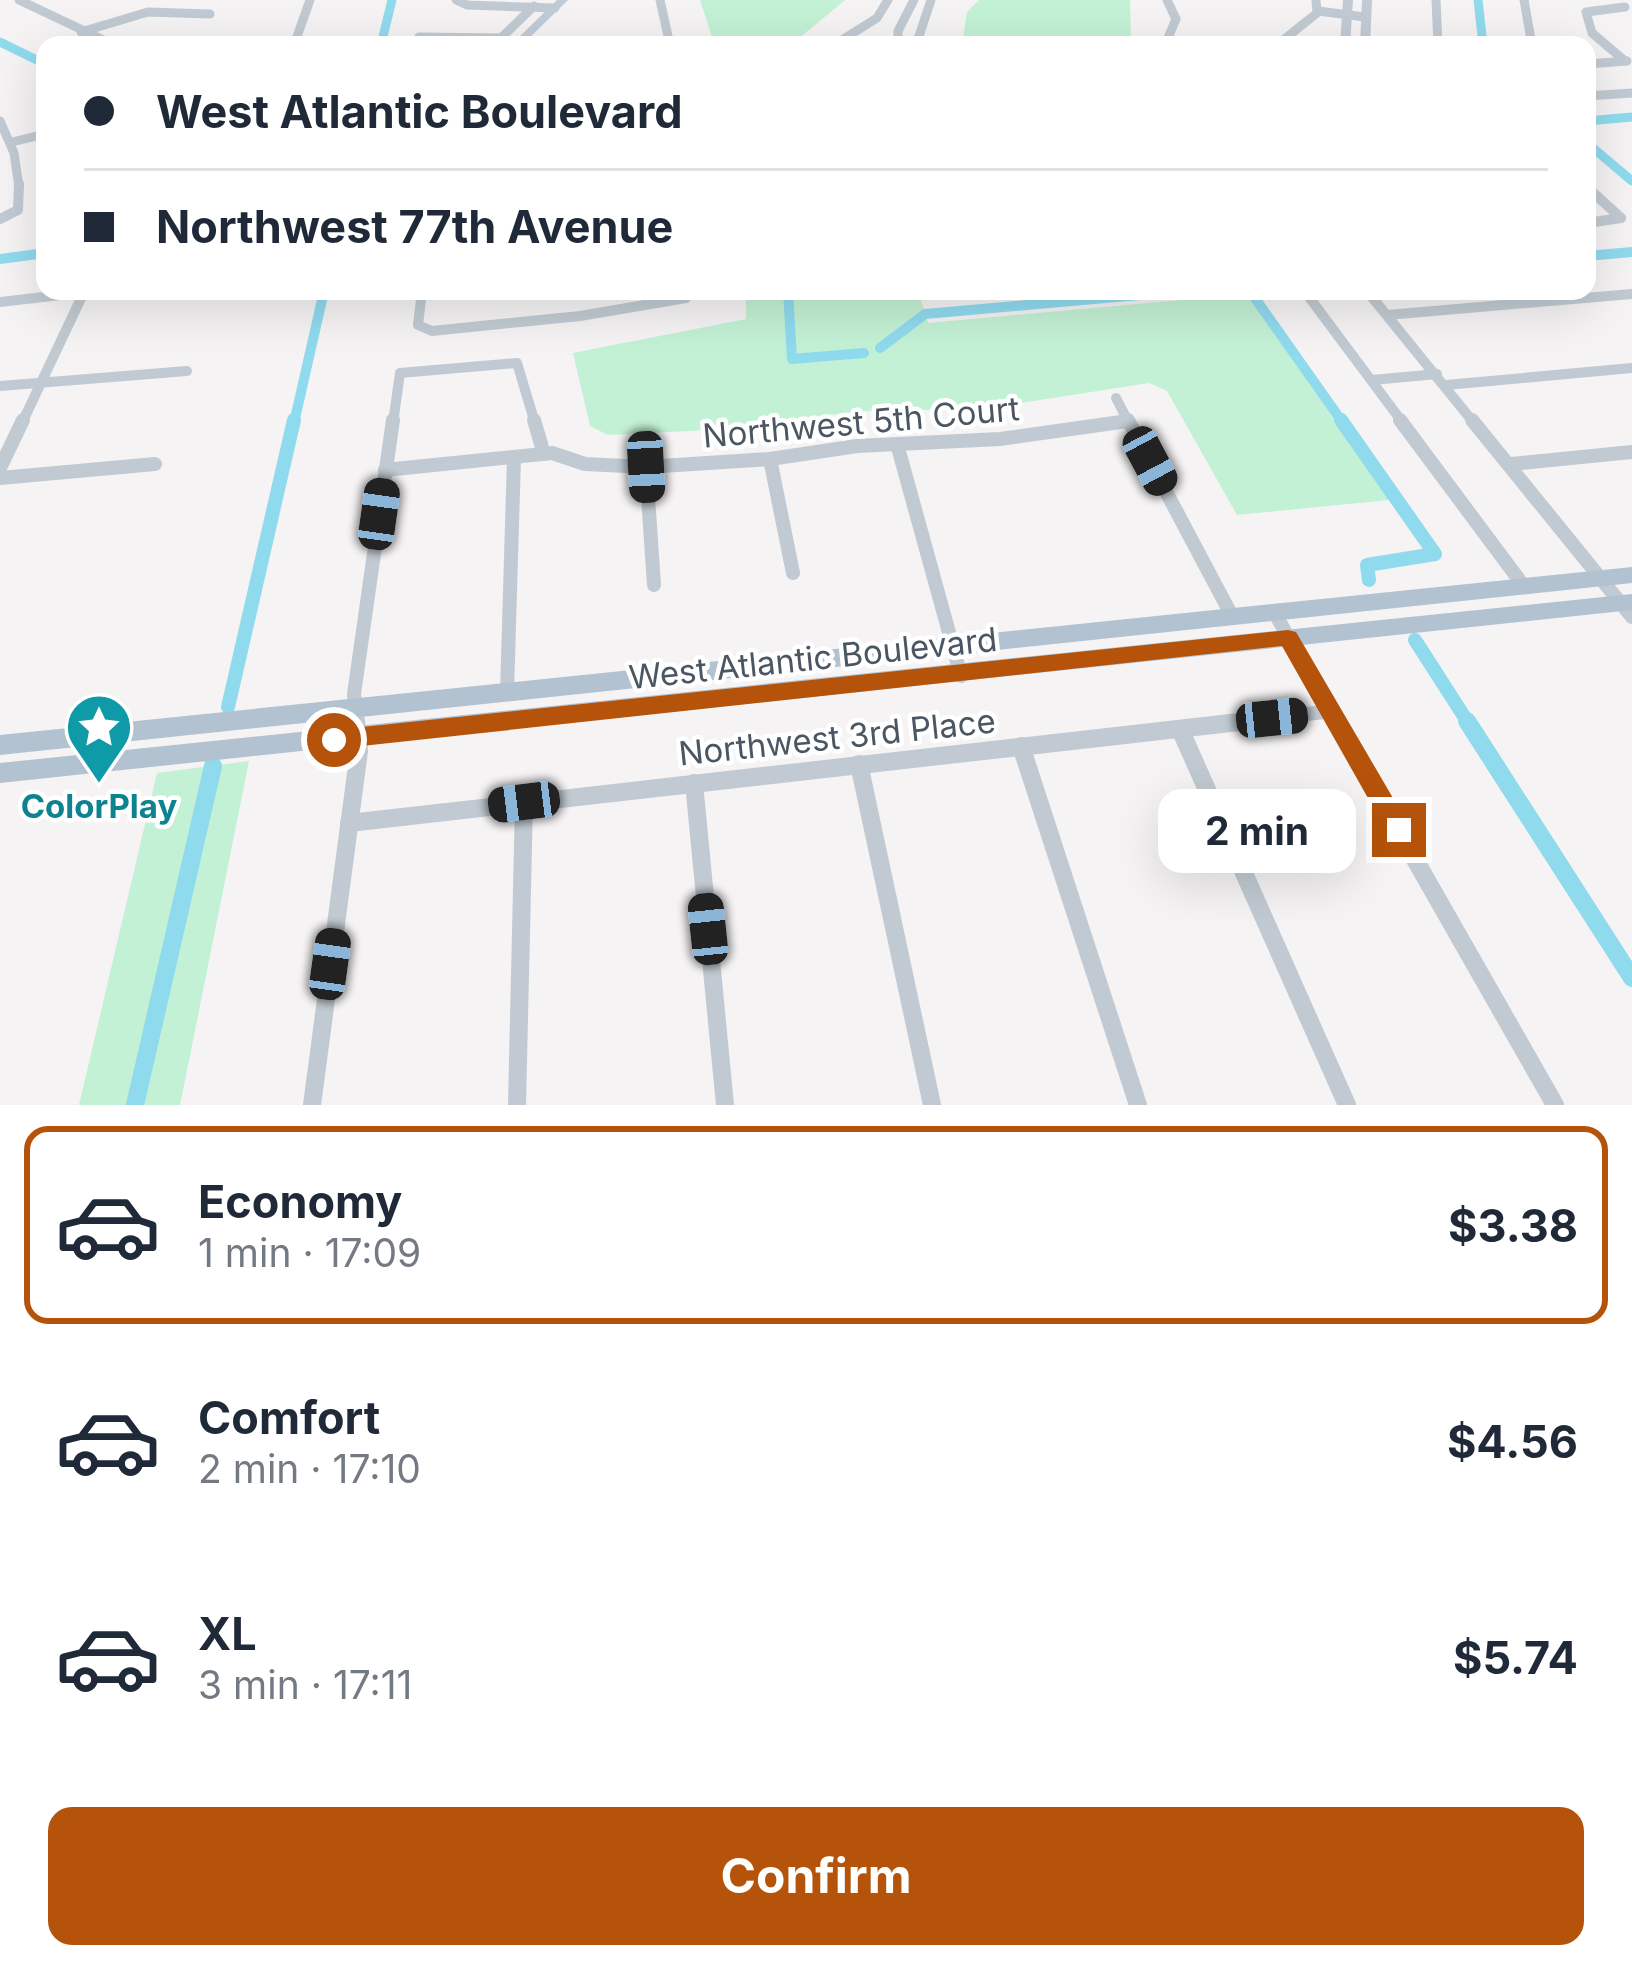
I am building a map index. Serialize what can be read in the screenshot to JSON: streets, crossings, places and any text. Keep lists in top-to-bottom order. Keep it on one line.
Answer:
{"streets":{"main road":["West Atlantic Boulevard"],"street":["Northwest 5th Court","Northwest 3rd Place"]},"places":{"place":["ColorPlay"]},"page":{"banner":["West Atlantic Boulevard","Northwest 77th Avenue"],"bubble":"2 min","list":[{"name":"Economy","note":"1 min · 17:09","value":"$3.38"},{"name":"Comfort","note":"2 min · 17:10","value":"$4.56"},{"name":"XL","note":"3 min · 17:11","value":"$5.74"}],"buttons":"Confirm"}}
